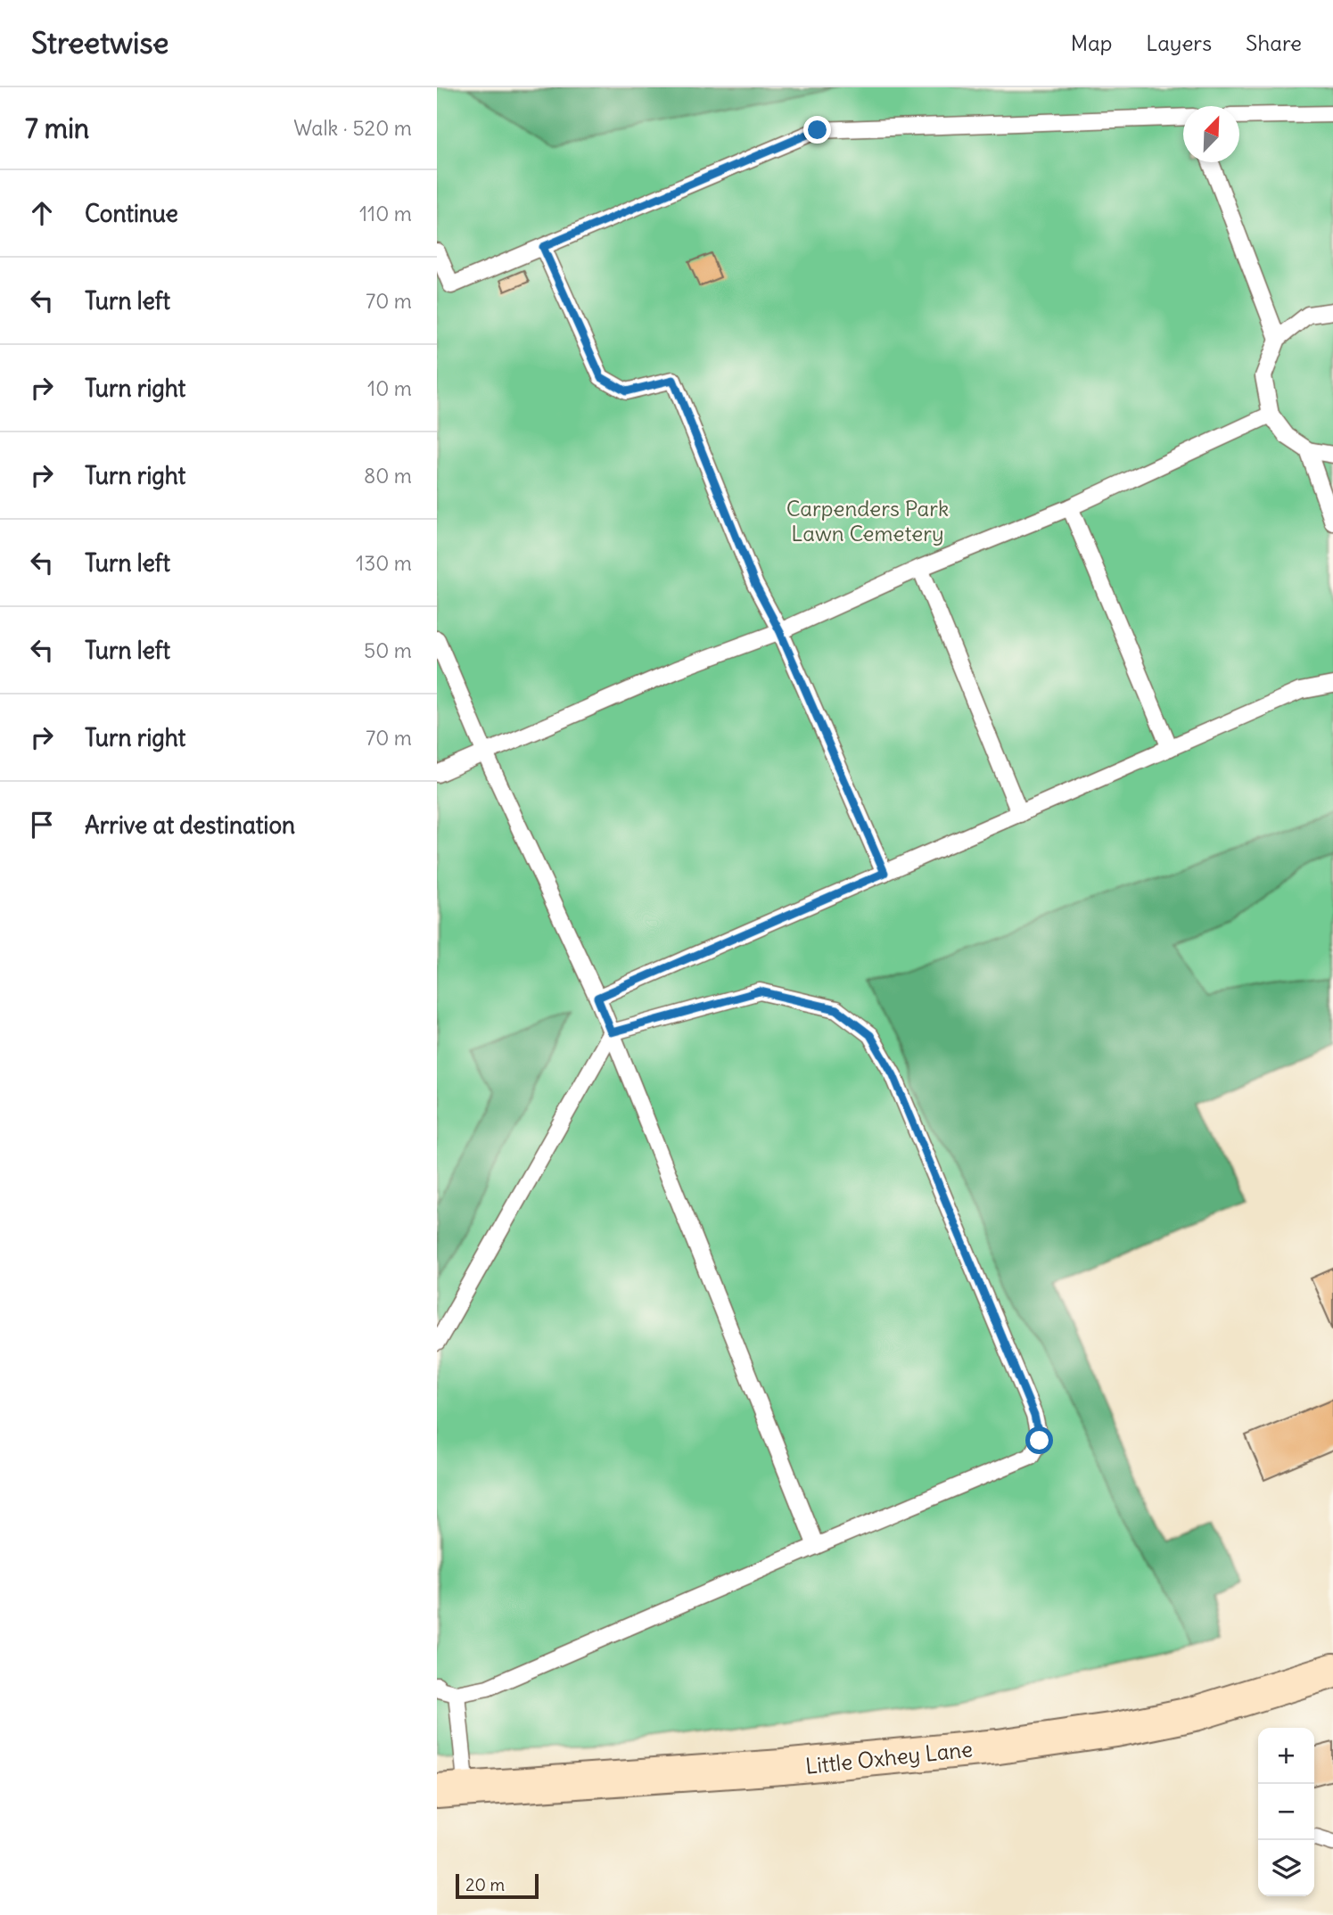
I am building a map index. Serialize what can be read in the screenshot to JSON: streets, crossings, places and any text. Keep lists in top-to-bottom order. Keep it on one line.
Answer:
{"streets":{"main road":["Little Oxhey Lane"]},"parks":["Carpenders Park Lawn Cemetery"],"scale_bar":"20 m","north":"top right","page":{"header":"Streetwise","nav":["Map","Layers","Share"],"heading":["7 min","Walk · 520 m"],"list":[["Continue","110 m"],["Turn left","70 m"],["Turn right","10 m"],["Turn right","80 m"],["Turn left","130 m"],["Turn left","50 m"],["Turn right","70 m"],"Arrive at destination"],"map_buttons":["+","−"],"scale":"20 m"}}
